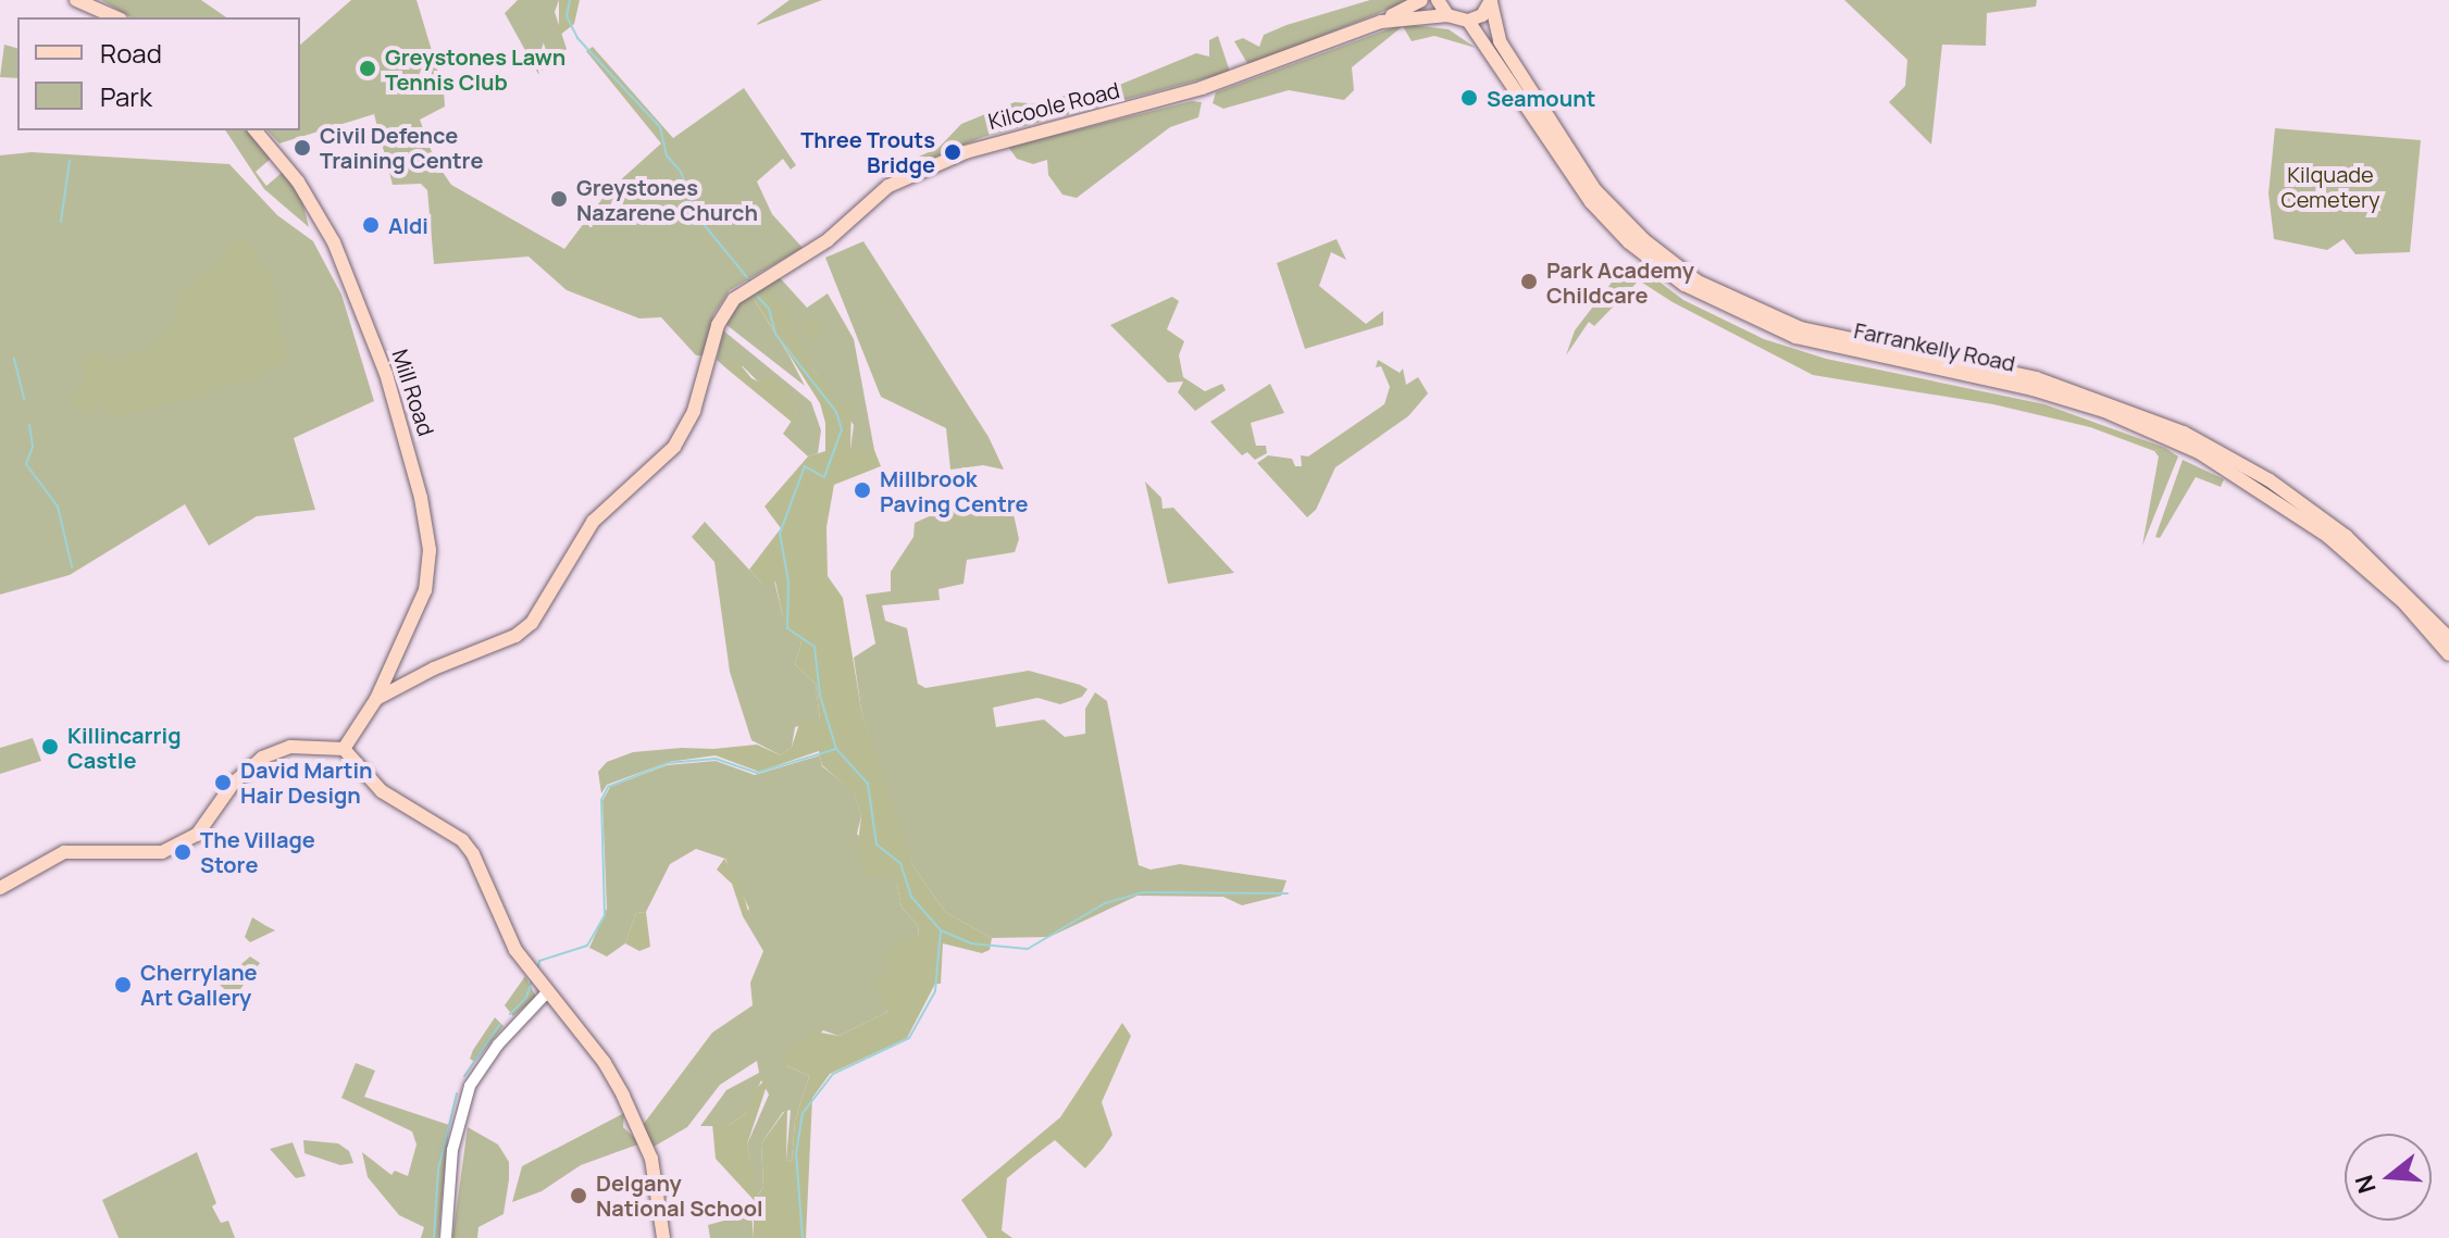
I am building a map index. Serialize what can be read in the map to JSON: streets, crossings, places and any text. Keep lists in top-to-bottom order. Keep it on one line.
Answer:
{"streets":{"main road":["Kilcoole Road","Farrankelly Road","Mill Road"]},"crossings":[["Kilcoole Road","Mill Road"]],"parks":["Kilquade Cemetery"],"places":["Greystones Lawn Tennis Club","Seamount","Civil Defence Training Centre","Three Trouts Bridge","Greystones Nazarene Church","Aldi","Park Academy Childcare","Millbrook Paving Centre","Killincarrig Castle","David Martin Hair Design","The Village Store","Cherrylane Art Gallery","Delgany National School"],"legend":["Road","Park"],"north":"left"}
